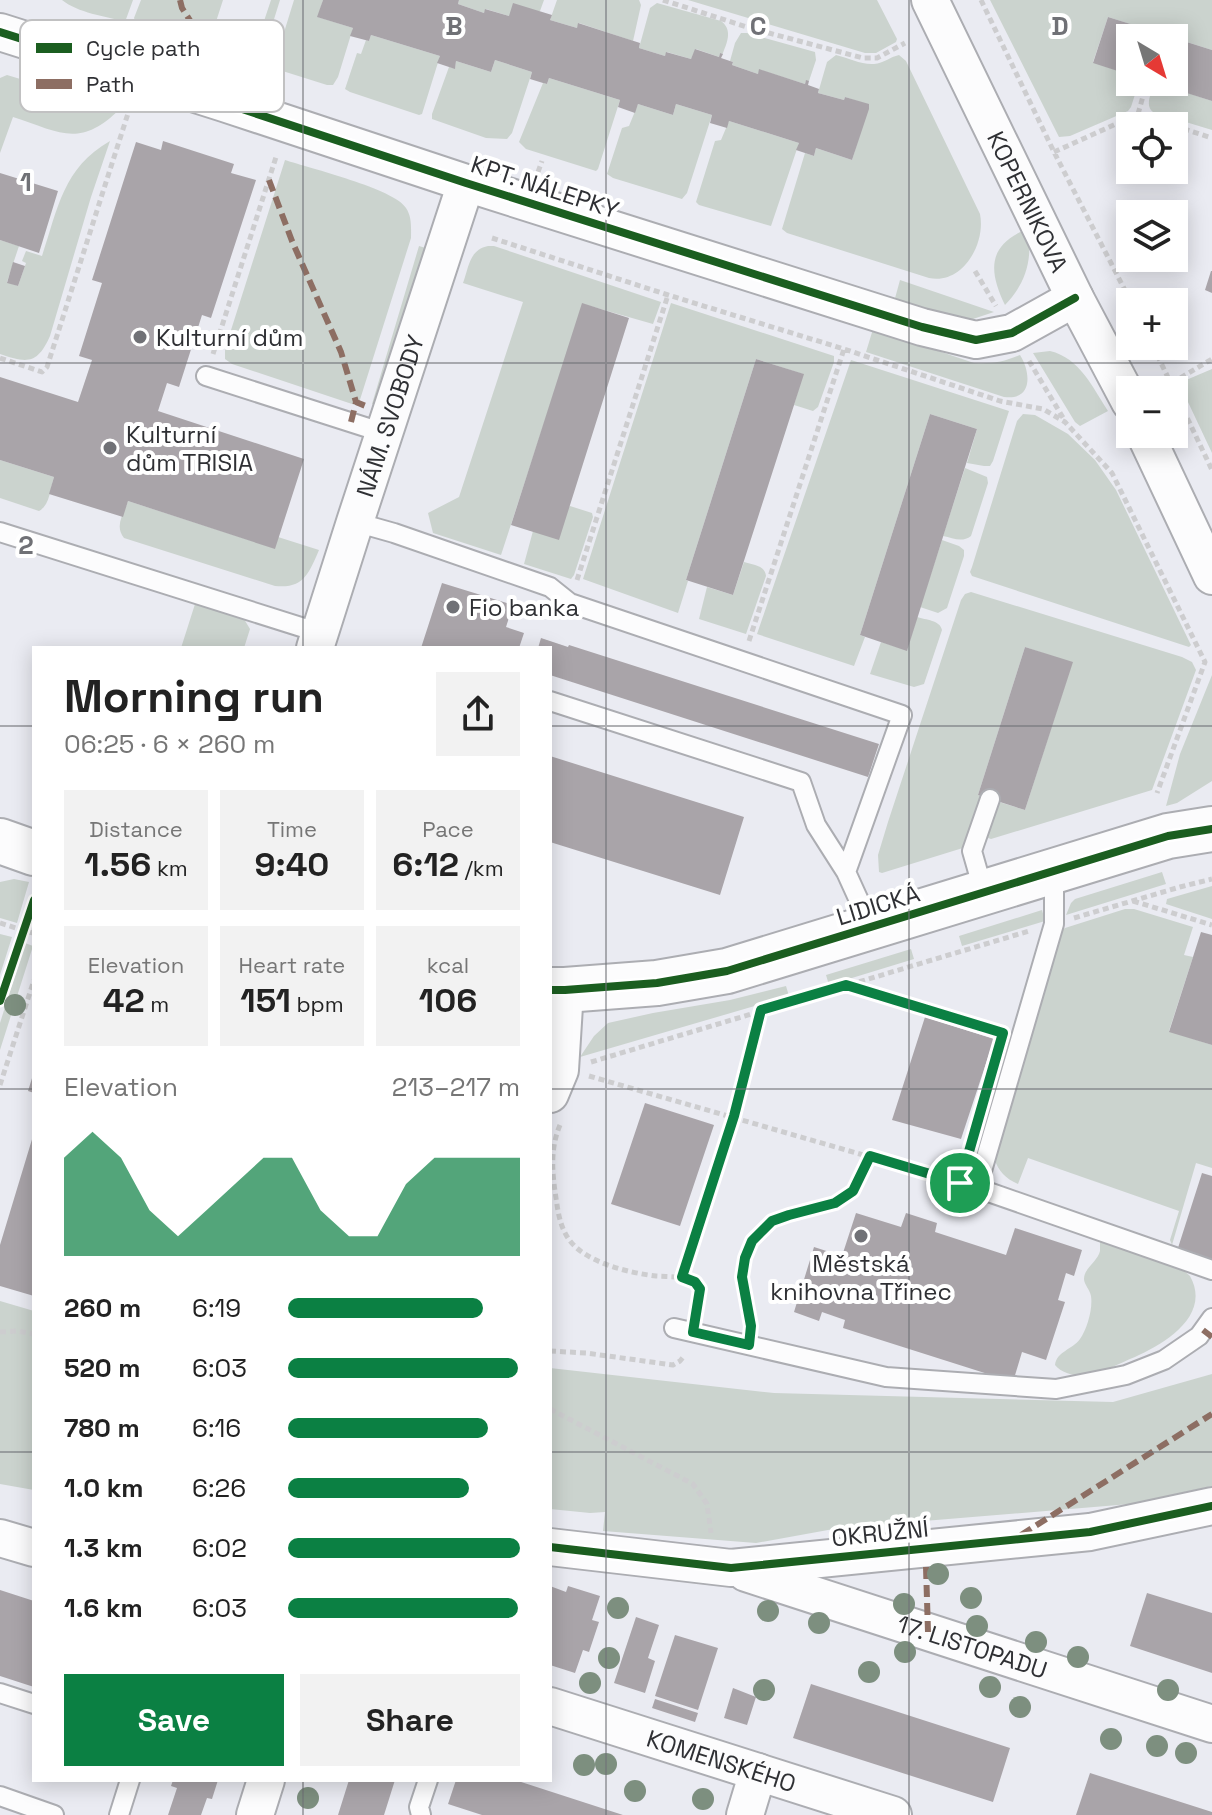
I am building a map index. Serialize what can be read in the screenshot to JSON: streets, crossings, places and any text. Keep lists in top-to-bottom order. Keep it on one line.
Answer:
{"streets":{"street":["KPT. NÁLEPKY","KOPERNIKOVA","NÁM. SVOBODY","LIDICKÁ","OKRUŽNÍ","17. LISTOPADU","KOMENSKÉHO"]},"crossings":[["KPT. NÁLEPKY","KOPERNIKOVA"],["KPT. NÁLEPKY","NÁM. SVOBODY"],["OKRUŽNÍ","17. LISTOPADU"]],"places":["Kulturní dům","Kulturní dům TRISIA","Fio banka","Městská knihovna Třinec"],"legend":["Cycle path","Path"],"north":"bottom right","page":{"map_buttons":["+","−"],"heading":["Morning run","06:25 · 6 × 260 m"],"stats":[["Distance","1.56 km"],["Time","9:40"],["Pace","6:12 /km"],["Elevation","42 m"],["Heart rate","151 bpm"],["kcal","106"]],"chart":["Elevation","213–217 m"],"list":[{"name":"260 m","note":"6:19"},{"name":"520 m","note":"6:03"},{"name":"780 m","note":"6:16"},{"name":"1.0 km","note":"6:26"},{"name":"1.3 km","note":"6:02"},{"name":"1.6 km","note":"6:03"}],"buttons":["Save","Share"]},"grid":{"columns":["B","C","D"],"rows":["1","2"]}}
